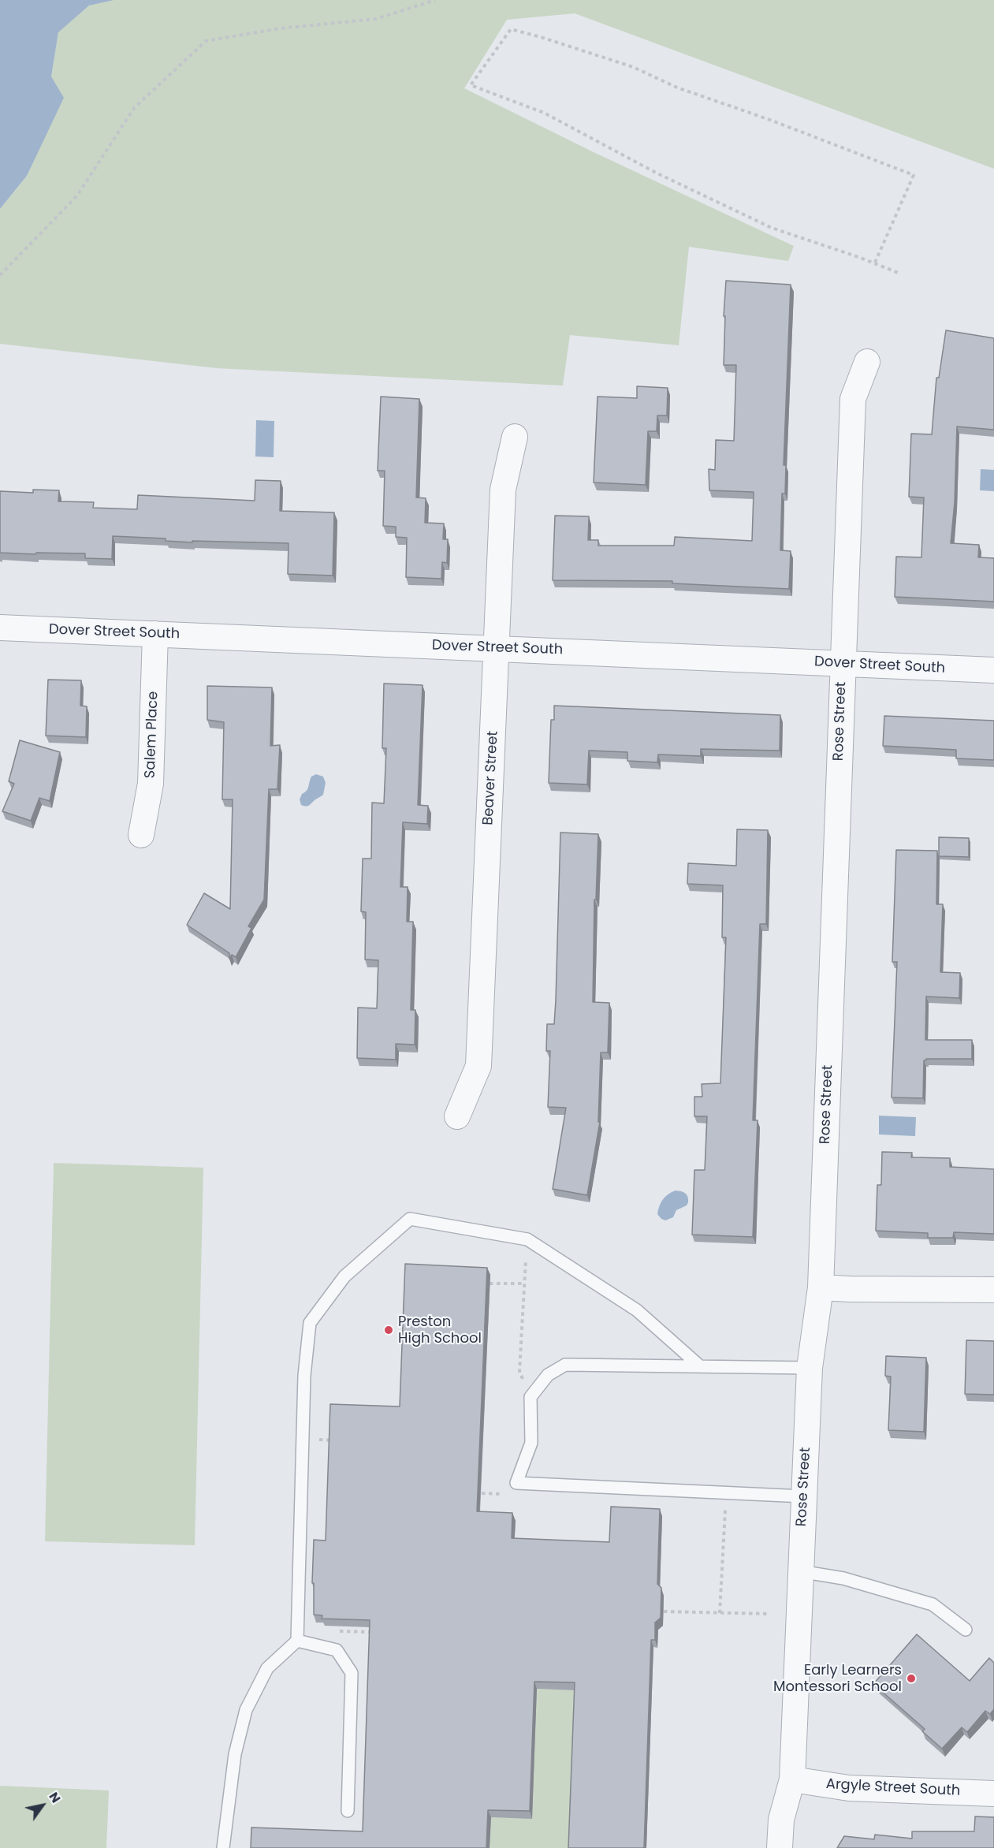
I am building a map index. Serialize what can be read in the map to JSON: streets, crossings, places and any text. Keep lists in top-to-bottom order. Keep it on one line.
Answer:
{"streets":{"street":["Dover Street South","Rose Street","Salem Place","Beaver Street","Argyle Street South"]},"crossings":[["Dover Street South","Rose Street"],["Dover Street South","Salem Place"],["Dover Street South","Beaver Street"],["Rose Street","Argyle Street South"]],"places":["Preston High School","Early Learners Montessori School"],"north":"top right"}
